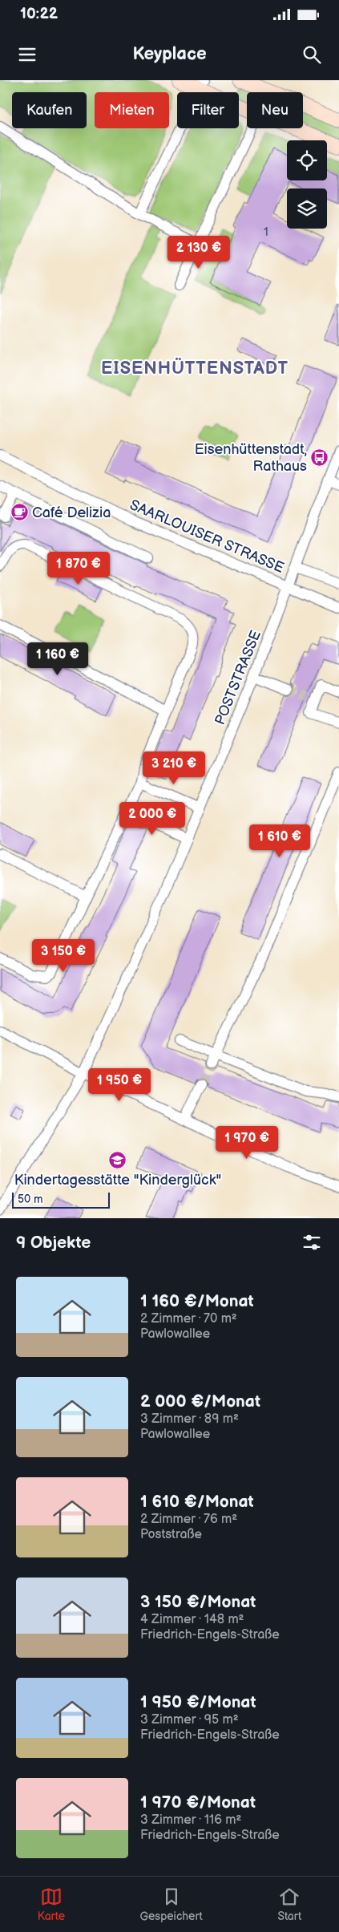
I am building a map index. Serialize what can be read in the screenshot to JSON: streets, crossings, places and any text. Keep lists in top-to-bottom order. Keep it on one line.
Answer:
{"streets":{"street":["SAARLOUISER STRASSE","POSTSTRASSE"]},"crossings":[["SAARLOUISER STRASSE","POSTSTRASSE"]],"districts":["EISENHÜTTENSTADT"],"places":{"bus stop":["Eisenhüttenstadt, Rathaus"],"cafe":["Café Delizia"],"school or university":["Kindertagesstätte \"Kinderglück\""]},"house_numbers":["1"],"scale_bar":"50 m","page":{"status":"10:22","header":"Keyplace","chip":["Kaufen","Mieten","Filter","Neu"],"price":["2 130 €","1 870 €","1 160 €","3 210 €","2 000 €","1 610 €","3 150 €","1 950 €","1 970 €"],"scale":"50 m","heading":"9 Objekte","list":[{"name":"1 160 €/Monat","note":"2 Zimmer · 70 m² · Pawlowallee"},{"name":"2 000 €/Monat","note":"3 Zimmer · 89 m² · Pawlowallee"},{"name":"1 610 €/Monat","note":"2 Zimmer · 76 m² · Poststraße"},{"name":"3 150 €/Monat","note":"4 Zimmer · 148 m² · Friedrich-Engels-Straße"},{"name":"1 950 €/Monat","note":"3 Zimmer · 95 m² · Friedrich-Engels-Straße"},{"name":"1 970 €/Monat","note":"3 Zimmer · 116 m² · Friedrich-Engels-Straße"}],"tabs":["Karte","Gespeichert","Start"]}}
